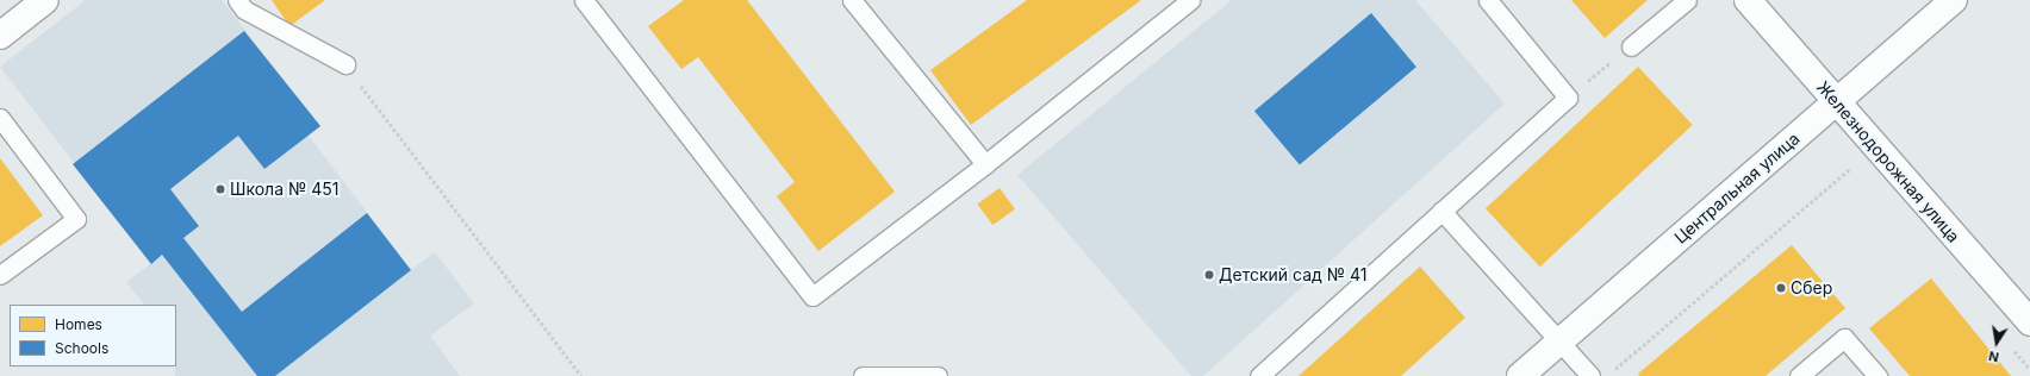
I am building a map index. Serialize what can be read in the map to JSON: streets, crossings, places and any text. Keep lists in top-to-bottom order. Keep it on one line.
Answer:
{"streets":{"street":["Железнодорожная улица","Центральная улица"]},"crossings":[["Железнодорожная улица","Центральная улица"]],"places":["Школа № 451","Детский сад № 41","Сбер"],"legend":["Homes","Schools"],"north":"bottom"}
